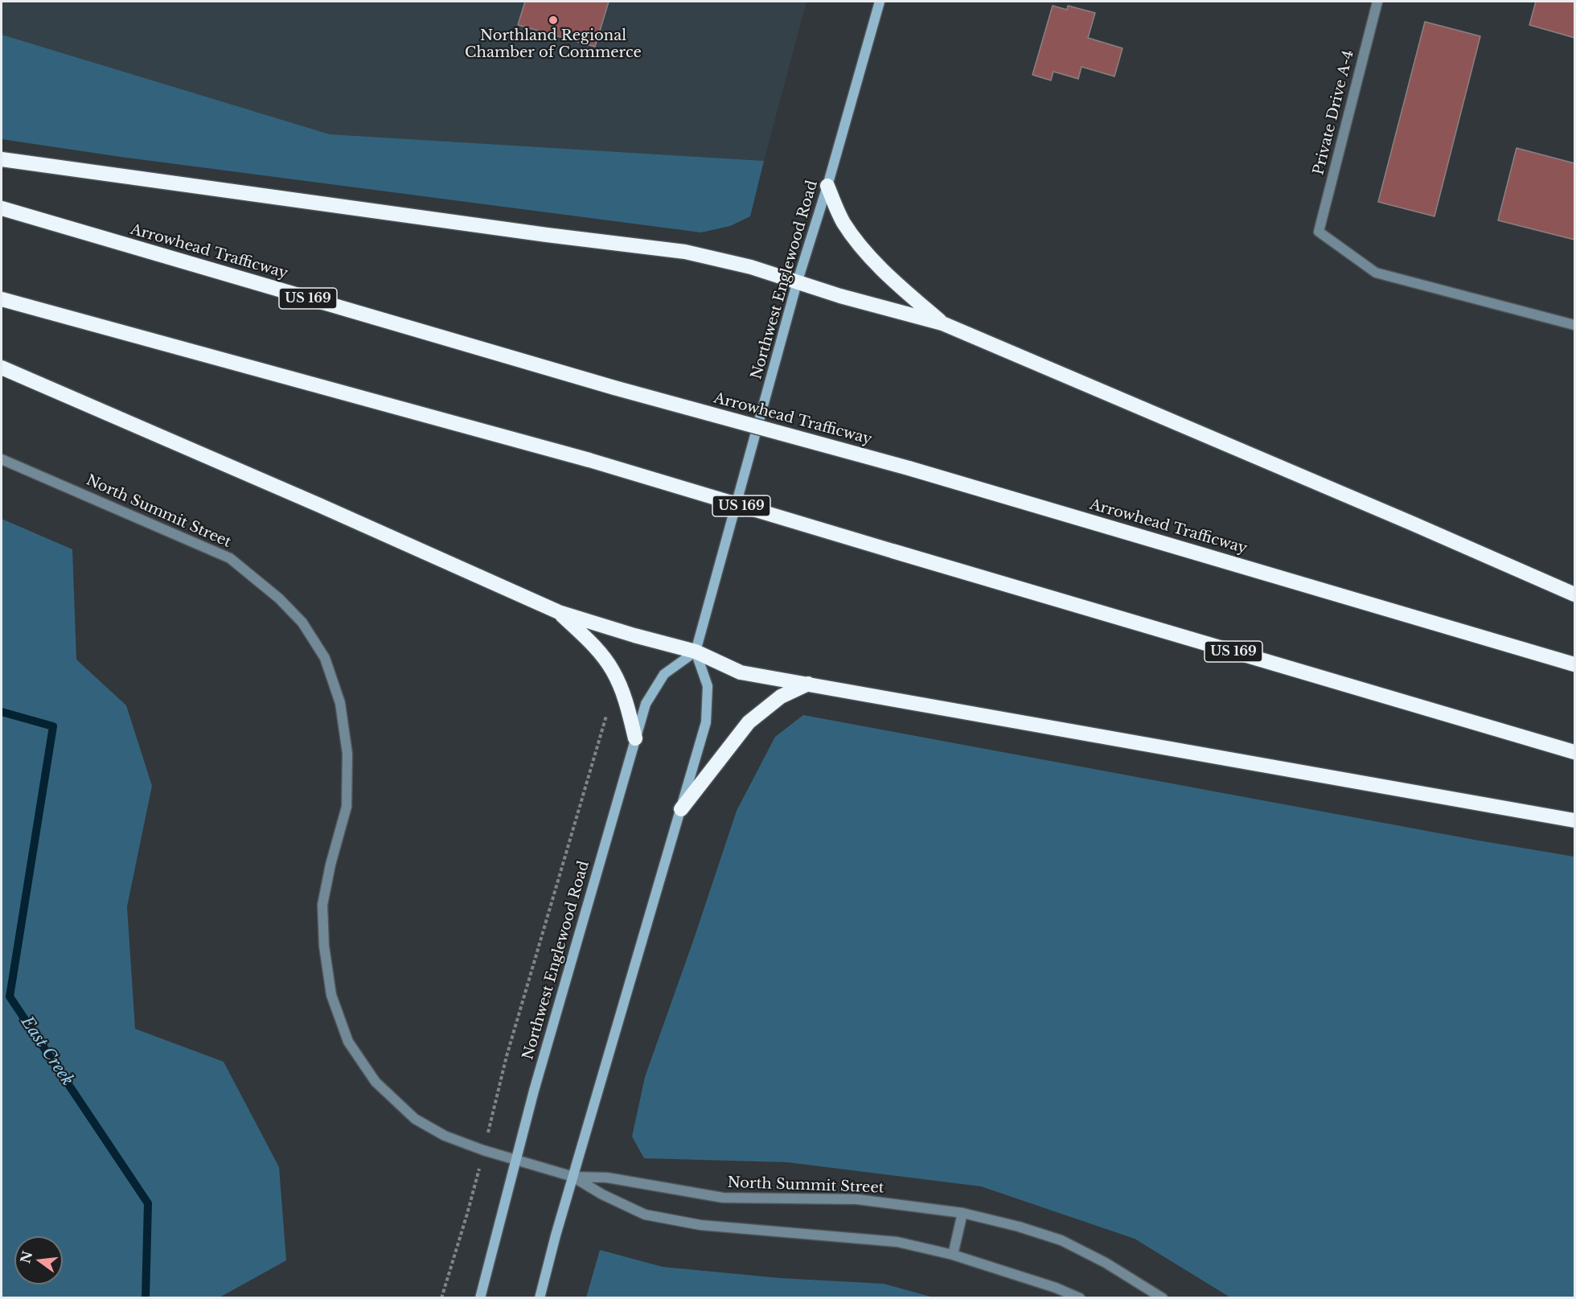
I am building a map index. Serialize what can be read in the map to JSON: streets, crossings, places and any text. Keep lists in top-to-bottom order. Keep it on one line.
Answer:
{"streets":{"highway":["Arrowhead Trafficway","US 169"],"main road":["Northwest Englewood Road"],"street":["Private Drive A-4","North Summit Street"]},"crossings":[["Northwest Englewood Road","North Summit Street"]],"water":["East Creek"],"places":["Northland Regional Chamber of Commerce"],"north":"left"}
